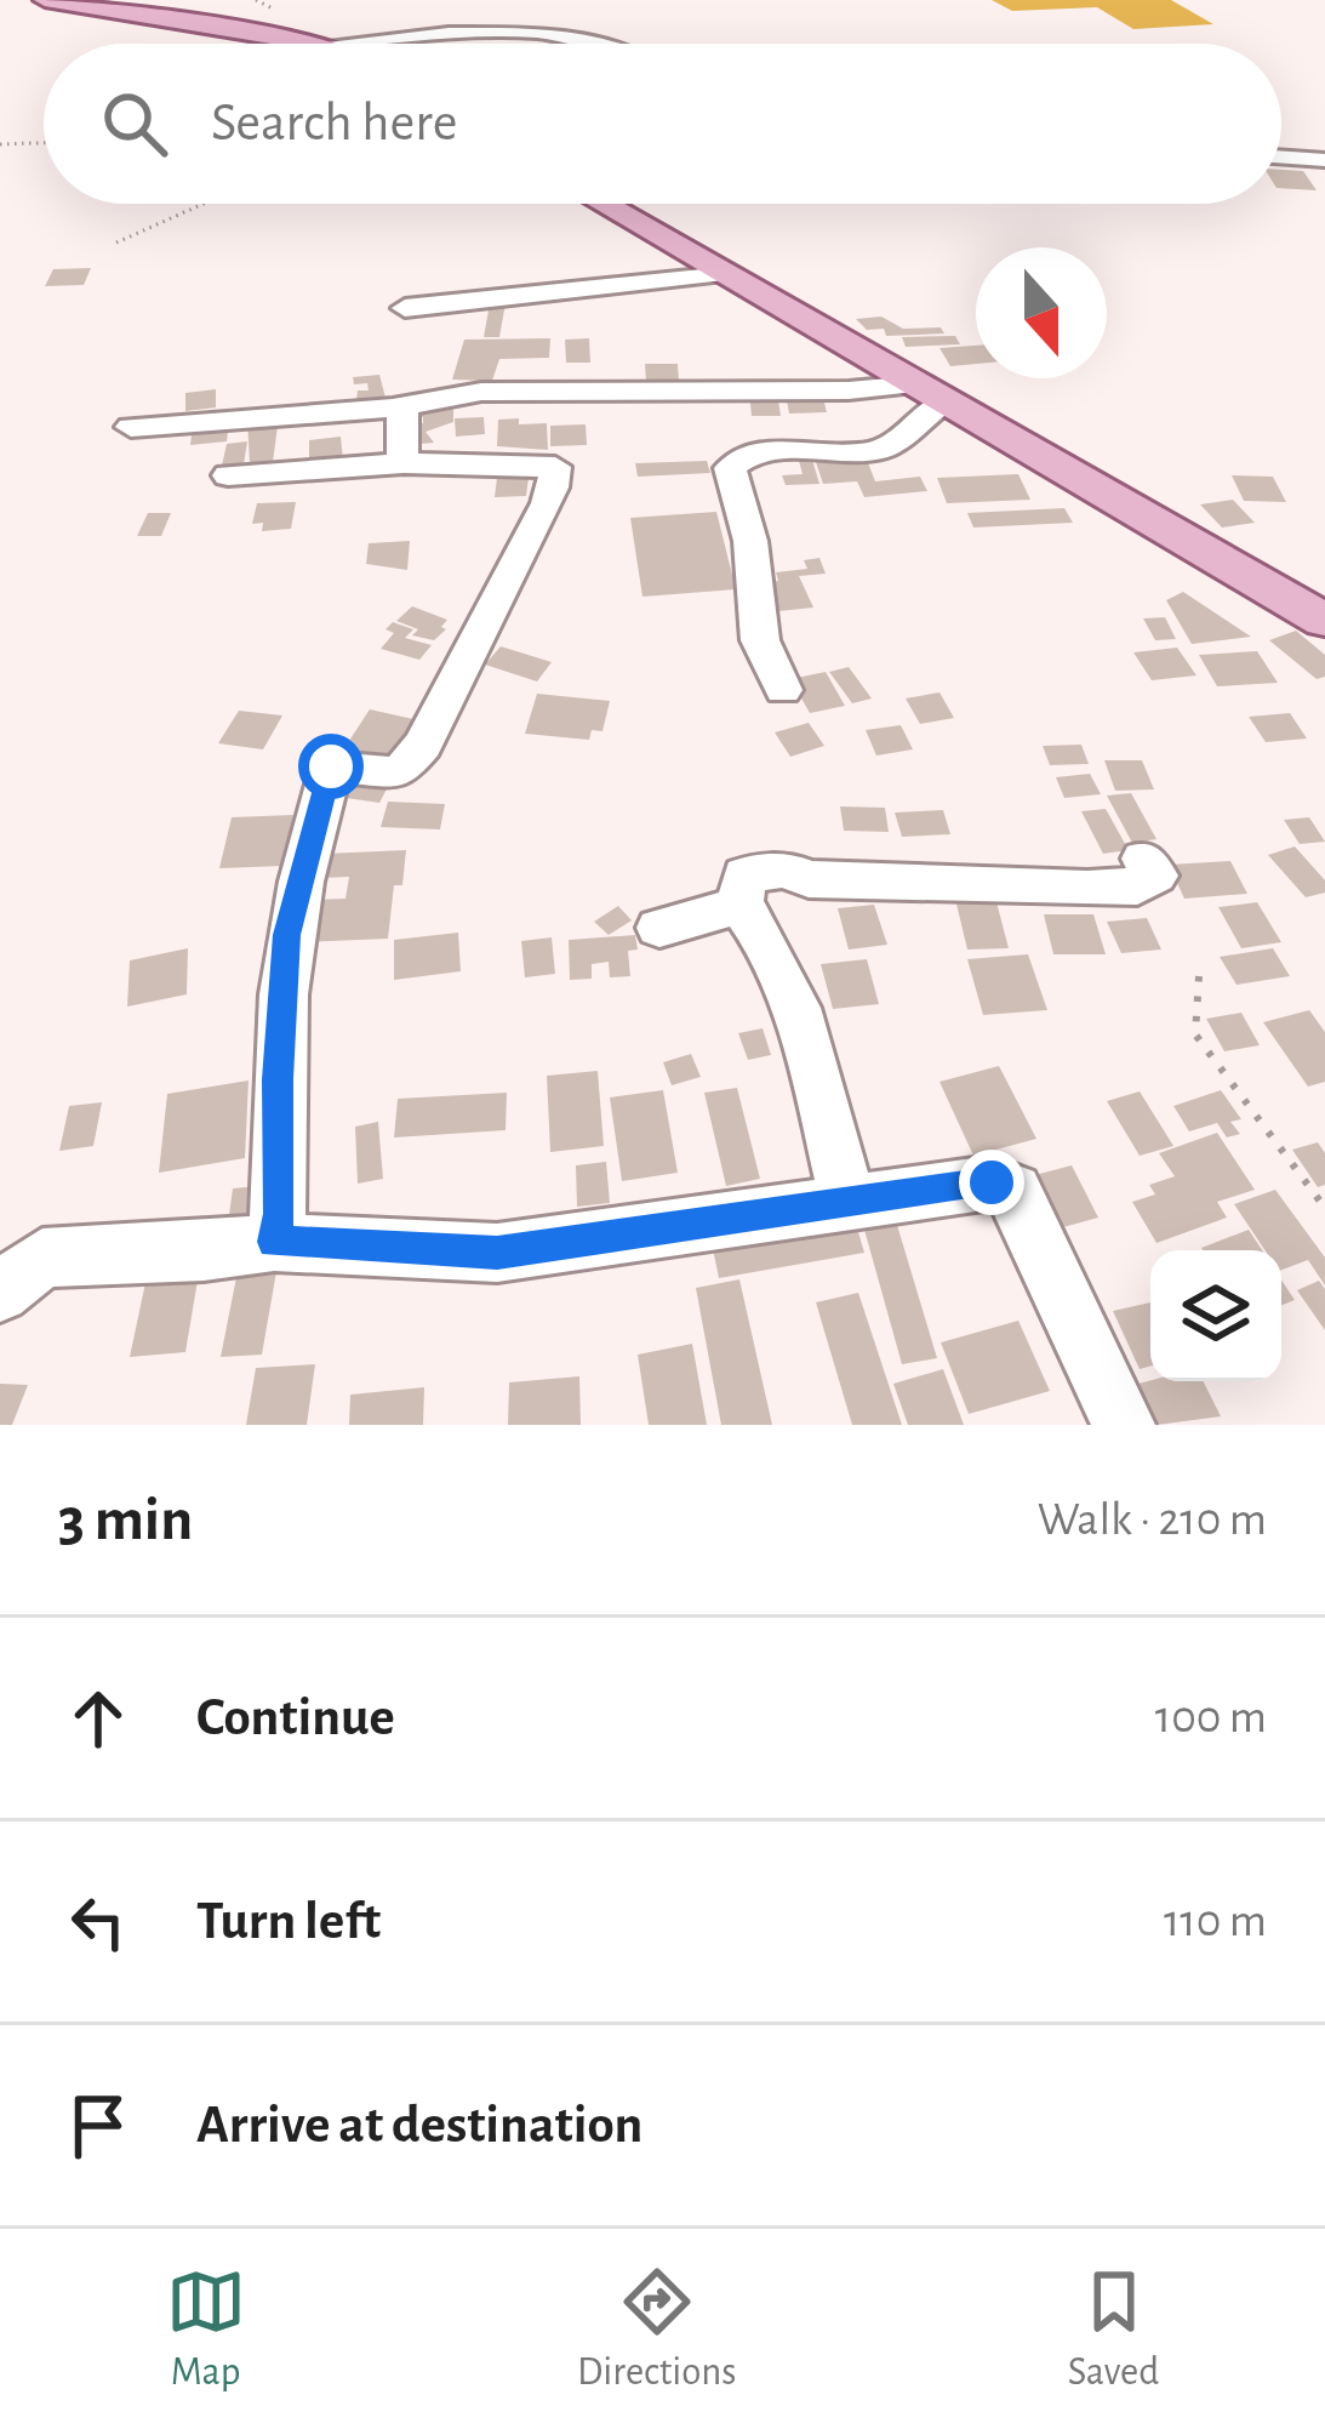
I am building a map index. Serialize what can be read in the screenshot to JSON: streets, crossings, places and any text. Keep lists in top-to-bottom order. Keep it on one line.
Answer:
{"north":"bottom","page":{"search":"Search here","heading":["3 min","Walk · 210 m"],"list":[["Continue","100 m"],["Turn left","110 m"],"Arrive at destination"],"nav":["Map","Directions","Saved"]}}
